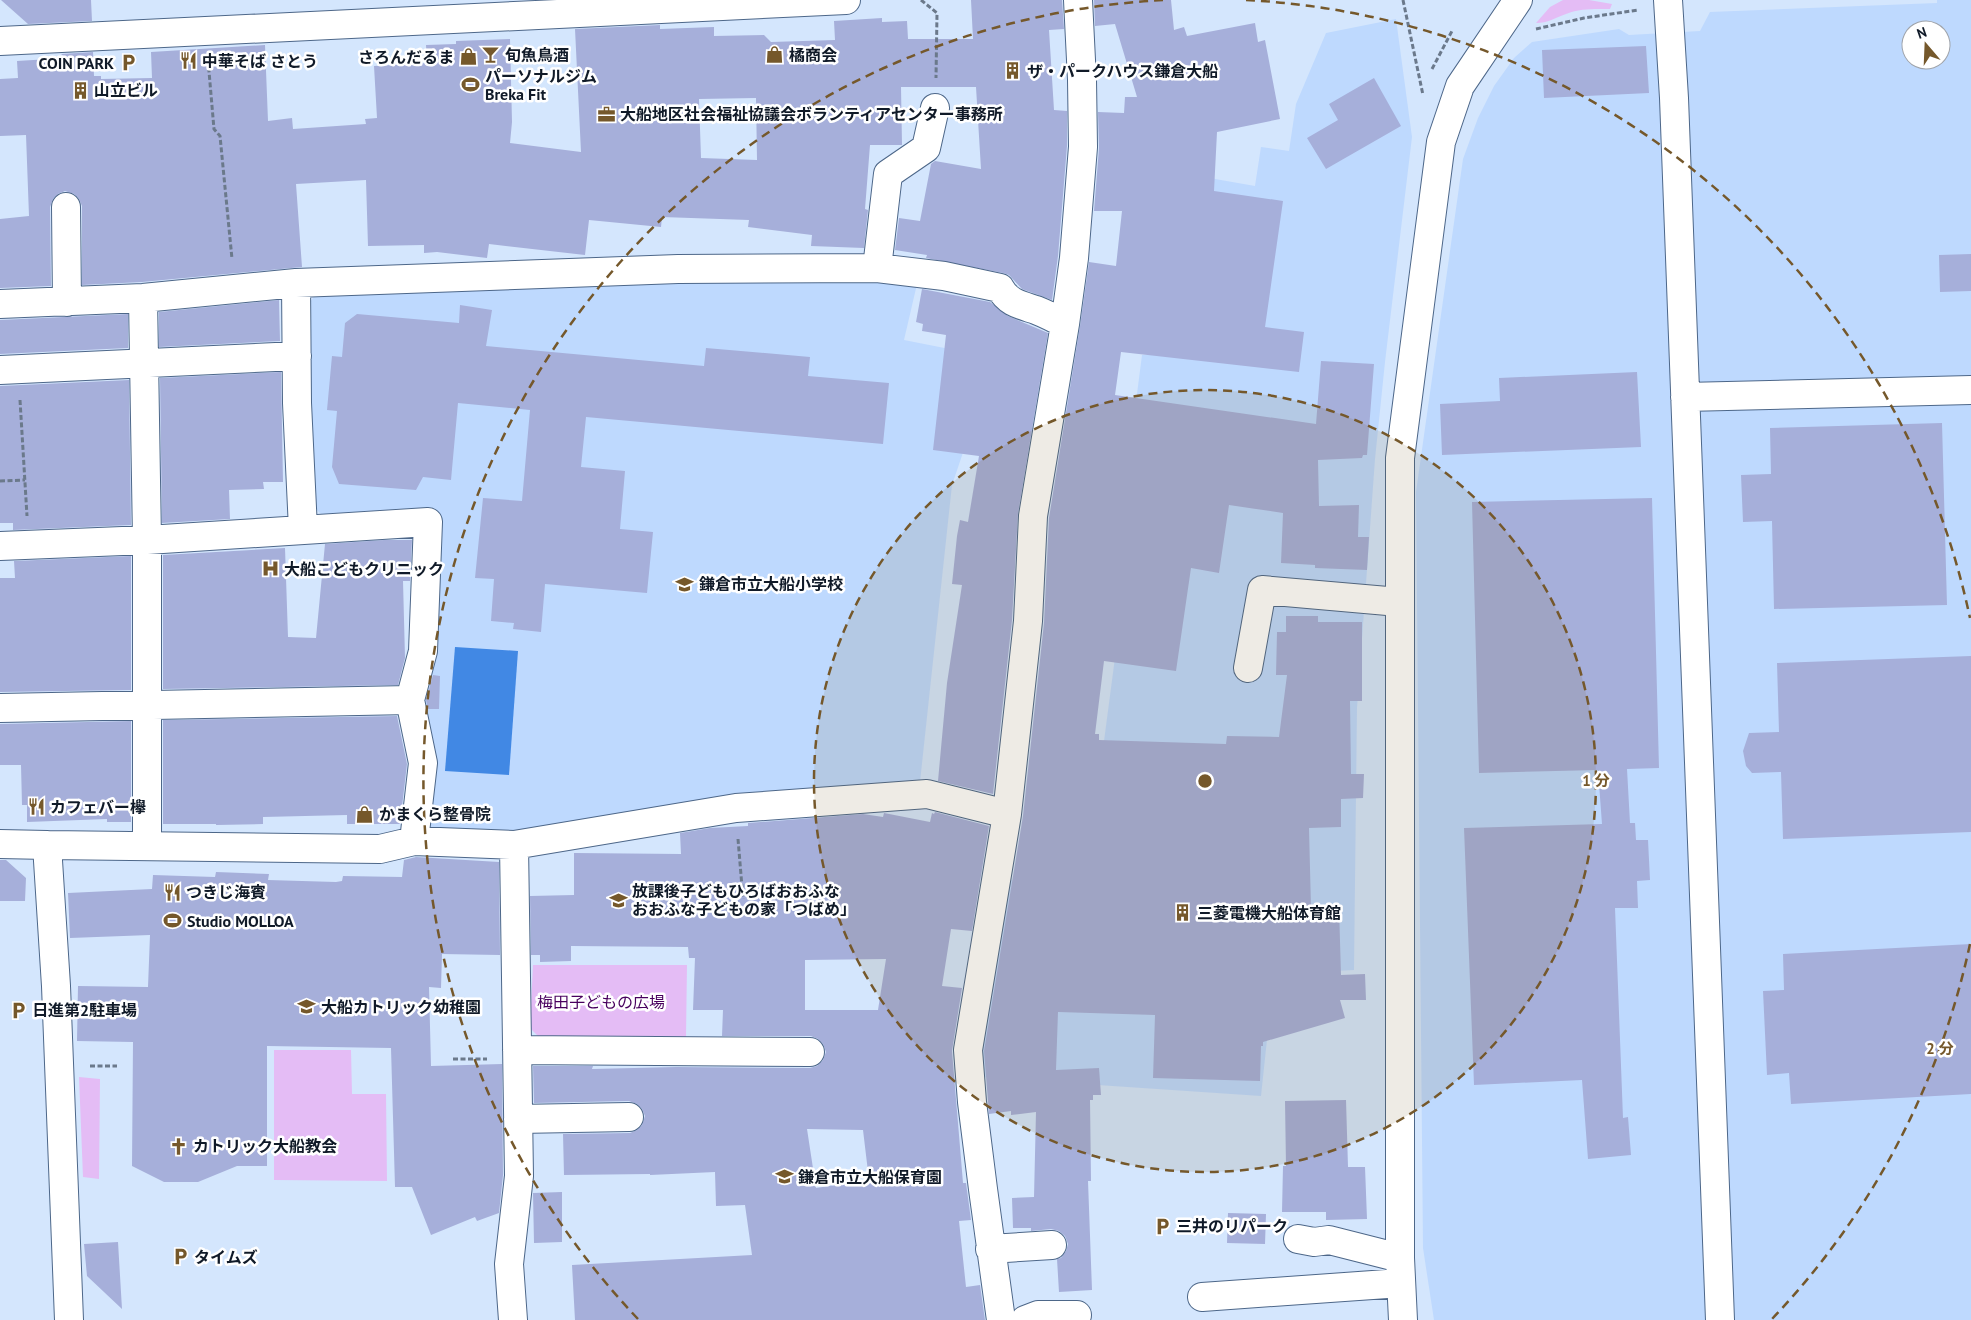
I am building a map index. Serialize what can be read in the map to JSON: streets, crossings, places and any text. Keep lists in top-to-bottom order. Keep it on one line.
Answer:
{"parks":["梅田子どもの広場"],"places":{"bar":["旬魚鳥酒"],"shop":["橘商会","さろんだるま","かまくら整骨院"],"restaurant":["中華そば さとう","カフェバー欅","つきじ海賓"],"parking":["COIN PARK","日進第2駐車場","三井のリパーク","タイムズ"],"building":["ザ・パークハウス鎌倉大船","山立ビル","三菱電機大船体育館"],"sports":["パーソナルジム Breka Fit","Studio MOLLOA"],"office":["大船地区社会福祉協議会ボランティアセンター事務所"],"hospital":["大船こどもクリニック"],"school or university":["鎌倉市立大船小学校","放課後子どもひろばおおふな おおふな子どもの家「つばめ」","大船カトリック幼稚園","鎌倉市立大船保育園"],"church":["カトリック大船教会"]},"north":"top","rings":["1 分","2 分"]}
